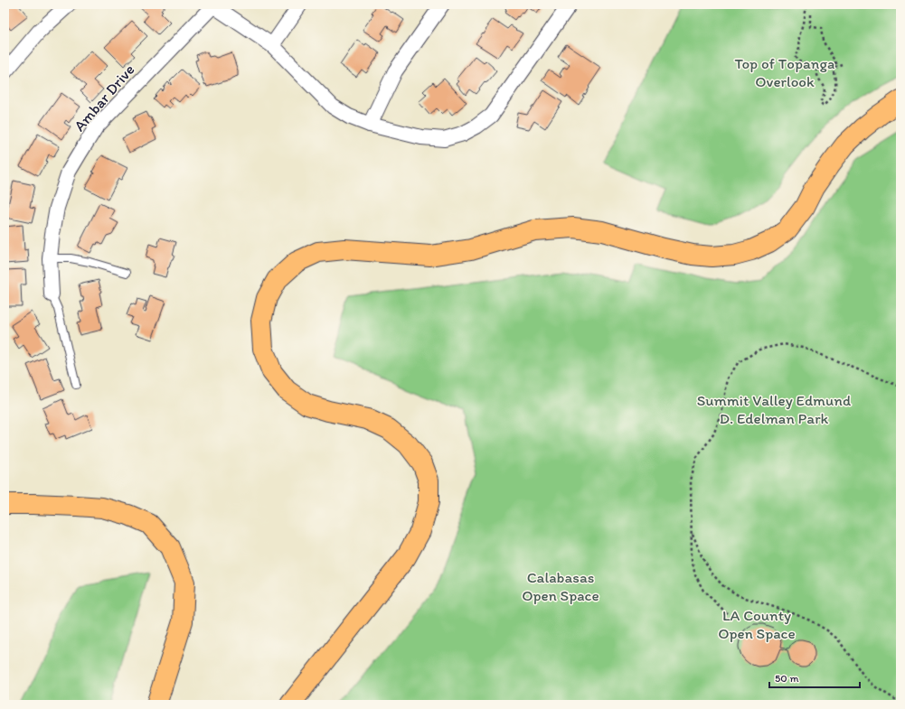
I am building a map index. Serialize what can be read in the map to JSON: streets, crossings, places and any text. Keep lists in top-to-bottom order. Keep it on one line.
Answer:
{"streets":{"street":["Ambar Drive"]},"parks":["Top of Topanga Overlook","Summit Valley Edmund D. Edelman Park","Calabasas Open Space","LA County Open Space"],"scale_bar":"50 m"}
